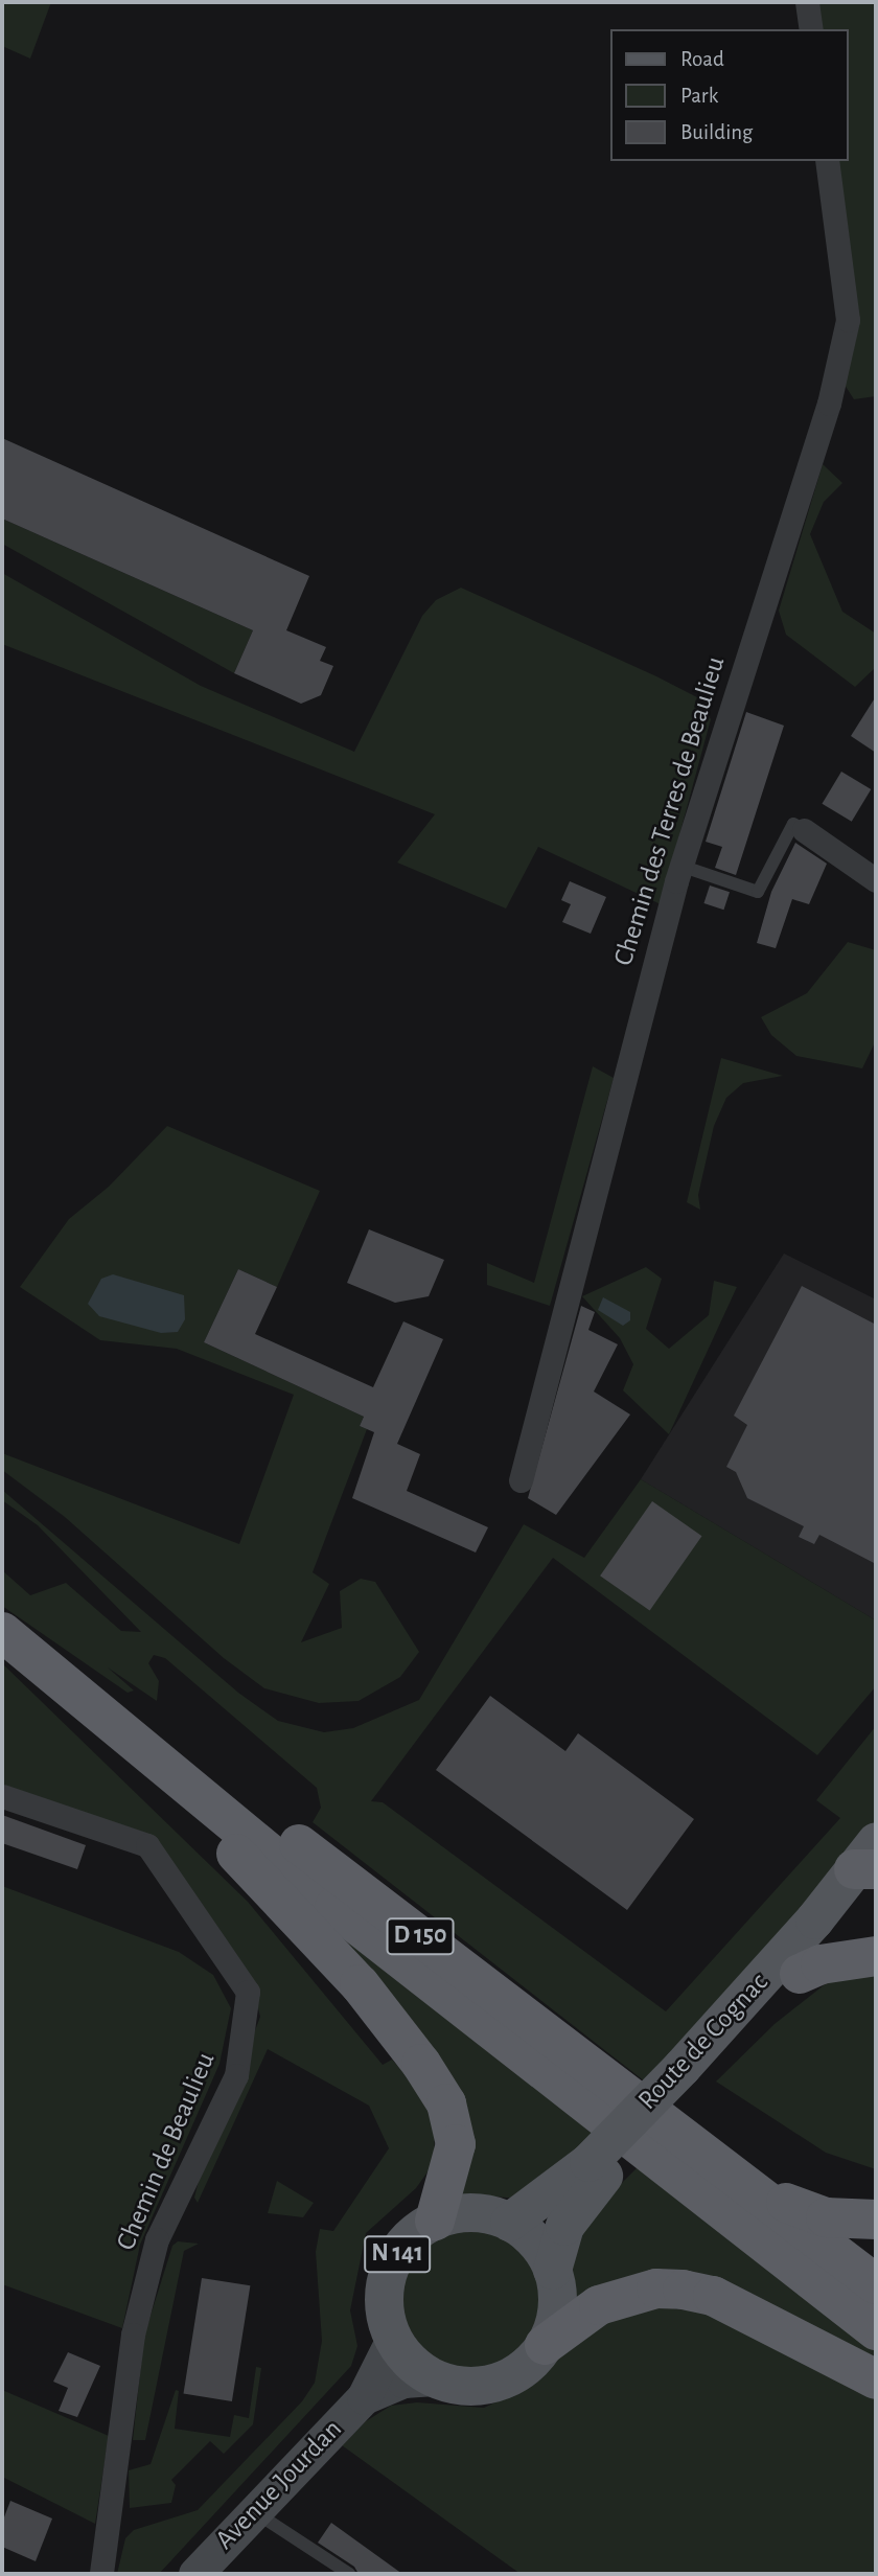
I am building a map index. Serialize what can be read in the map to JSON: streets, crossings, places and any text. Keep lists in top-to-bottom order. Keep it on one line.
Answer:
{"streets":{"highway":["D 150"],"main road":["Route de Cognac","N 141","Avenue Jourdan"],"street":["Chemin des Terres de Beaulieu","Chemin de Beaulieu"]},"crossings":[["Route de Cognac","N 141"],["Route de Cognac","Avenue Jourdan"],["N 141","Avenue Jourdan"]],"legend":["Road","Park","Building"]}
